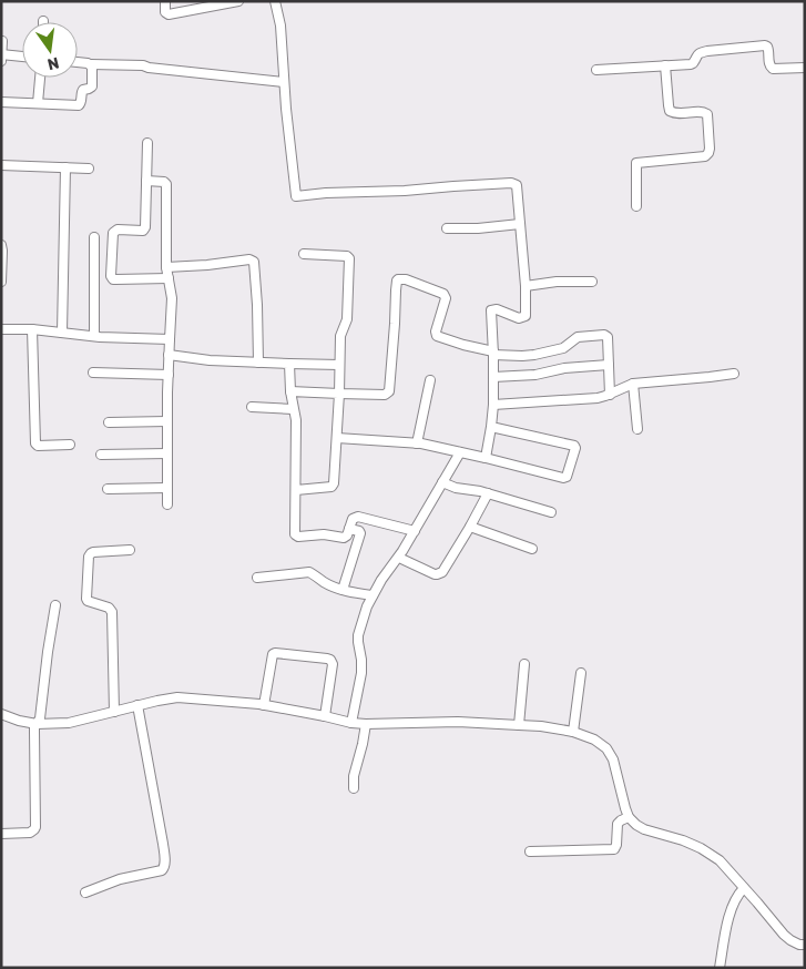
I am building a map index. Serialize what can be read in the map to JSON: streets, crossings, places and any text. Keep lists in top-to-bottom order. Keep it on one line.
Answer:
{"north":"bottom"}
